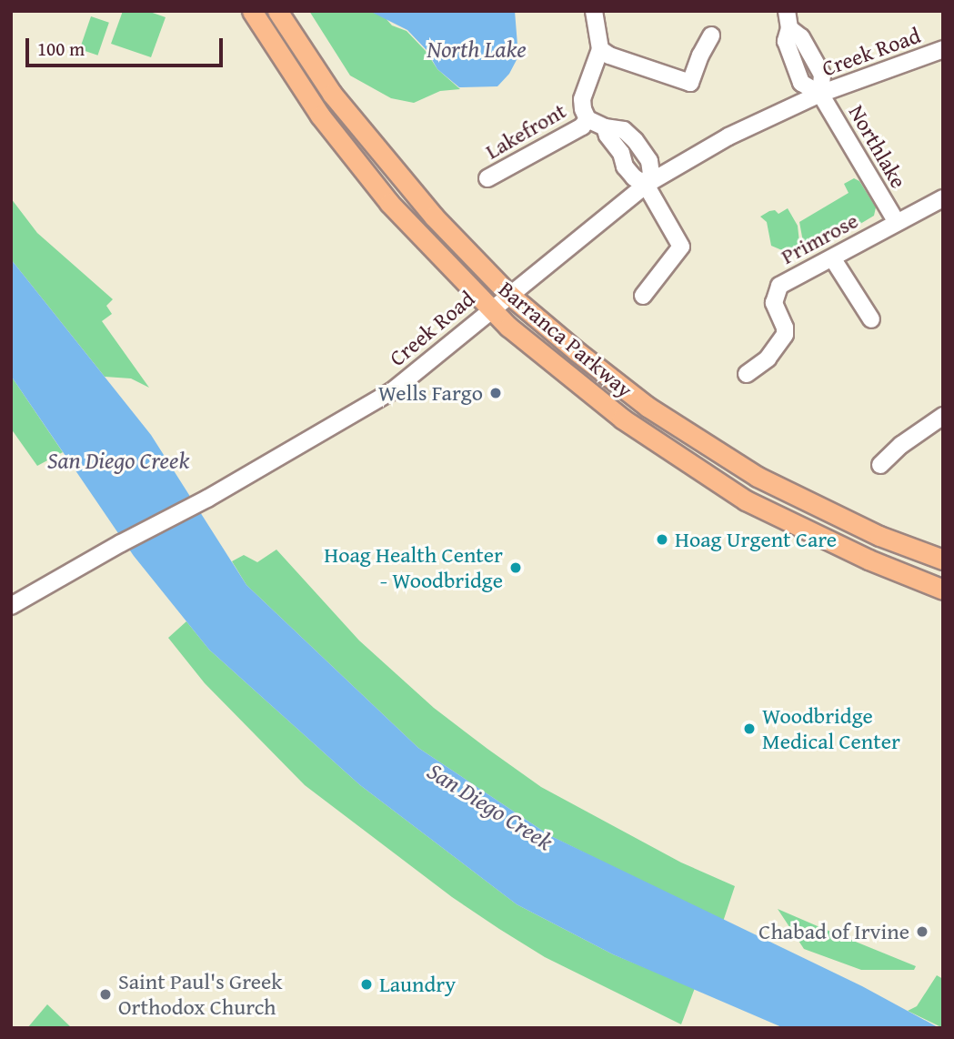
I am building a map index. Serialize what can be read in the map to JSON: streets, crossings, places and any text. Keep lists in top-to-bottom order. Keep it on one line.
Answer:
{"streets":{"main road":["Barranca Parkway"],"street":["Creek Road","Lakefront","Northlake","Primrose"]},"crossings":[["Creek Road","Northlake"],["Creek Road","Barranca Parkway"],["Northlake","Primrose"]],"water":["North Lake","San Diego Creek"],"places":["Wells Fargo","Hoag Urgent Care","Hoag Health Center - Woodbridge","Woodbridge Medical Center","Chabad of Irvine","Laundry","Saint Paul's Greek Orthodox Church"],"scale_bar":"100 m"}
